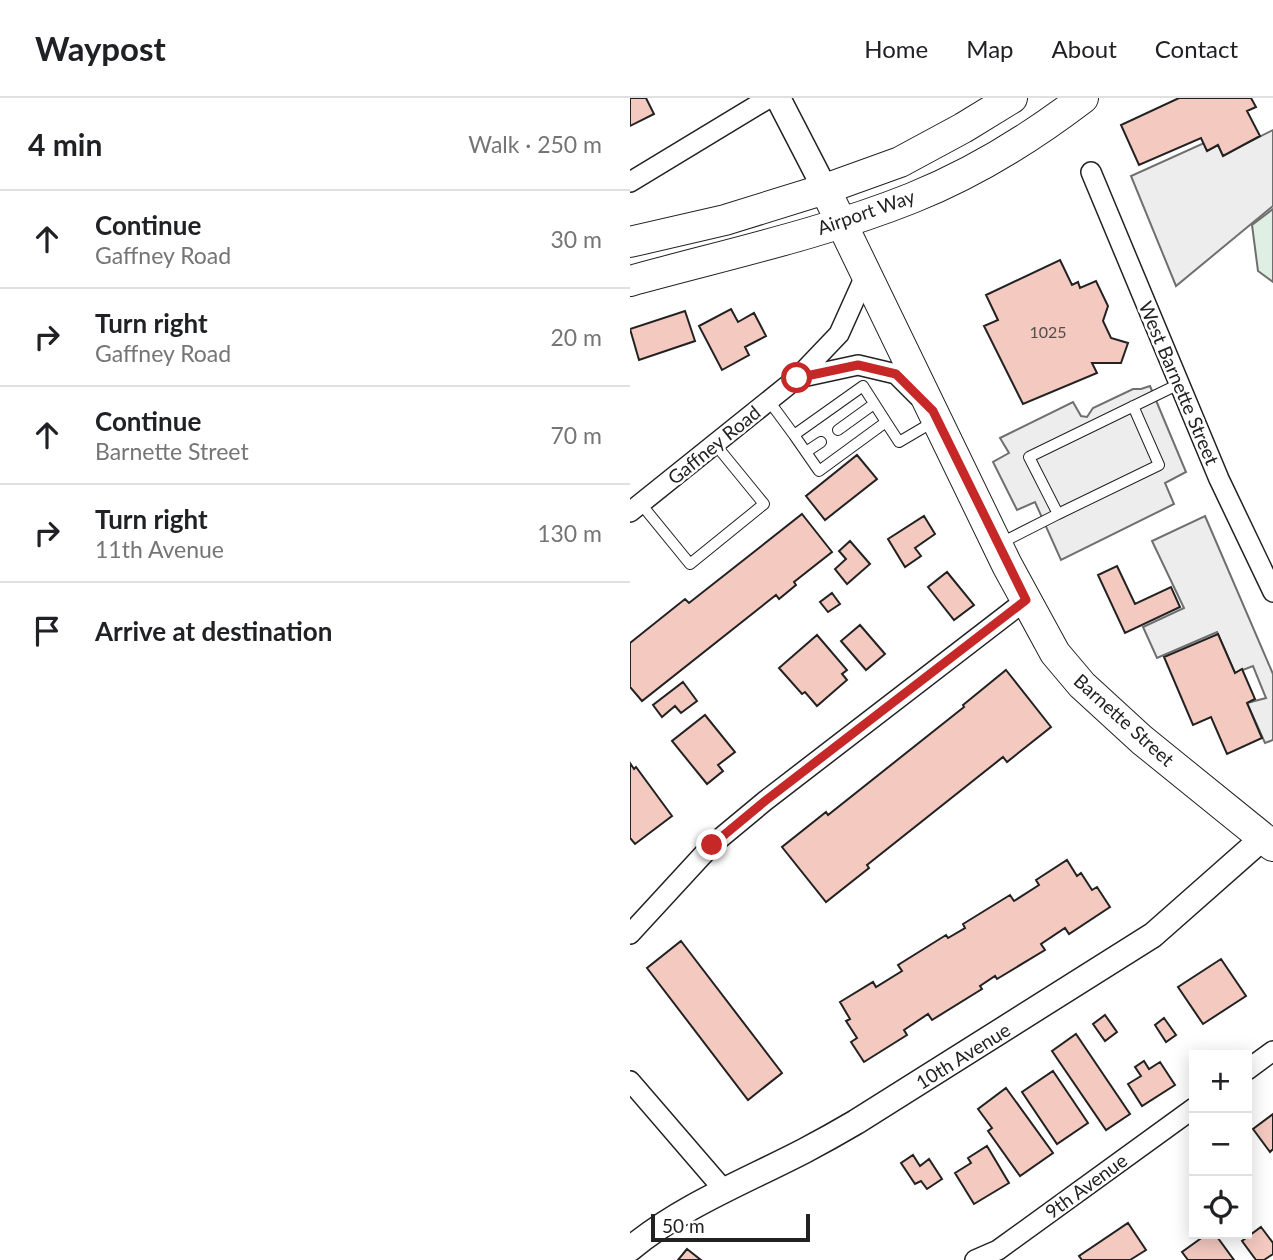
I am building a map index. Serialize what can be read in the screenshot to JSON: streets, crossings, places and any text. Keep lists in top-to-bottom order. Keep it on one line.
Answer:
{"streets":{"main road":["Airport Way","Barnette Street"],"street":["West Barnette Street","Gaffney Road","10th Avenue","9th Avenue"]},"crossings":[["Airport Way","Barnette Street"],["Gaffney Road","Barnette Street"],["Barnette Street","10th Avenue"]],"house_numbers":["1025"],"scale_bar":"50 m","page":{"header":"Waypost","nav":["Home","Map","About","Contact"],"heading":["4 min","Walk · 250 m"],"list":[["Continue","Gaffney Road","30 m"],["Turn right","Gaffney Road","20 m"],["Continue","Barnette Street","70 m"],["Turn right","11th Avenue","130 m"],"Arrive at destination"],"map_buttons":["+","−"],"scale":"50 m"}}
